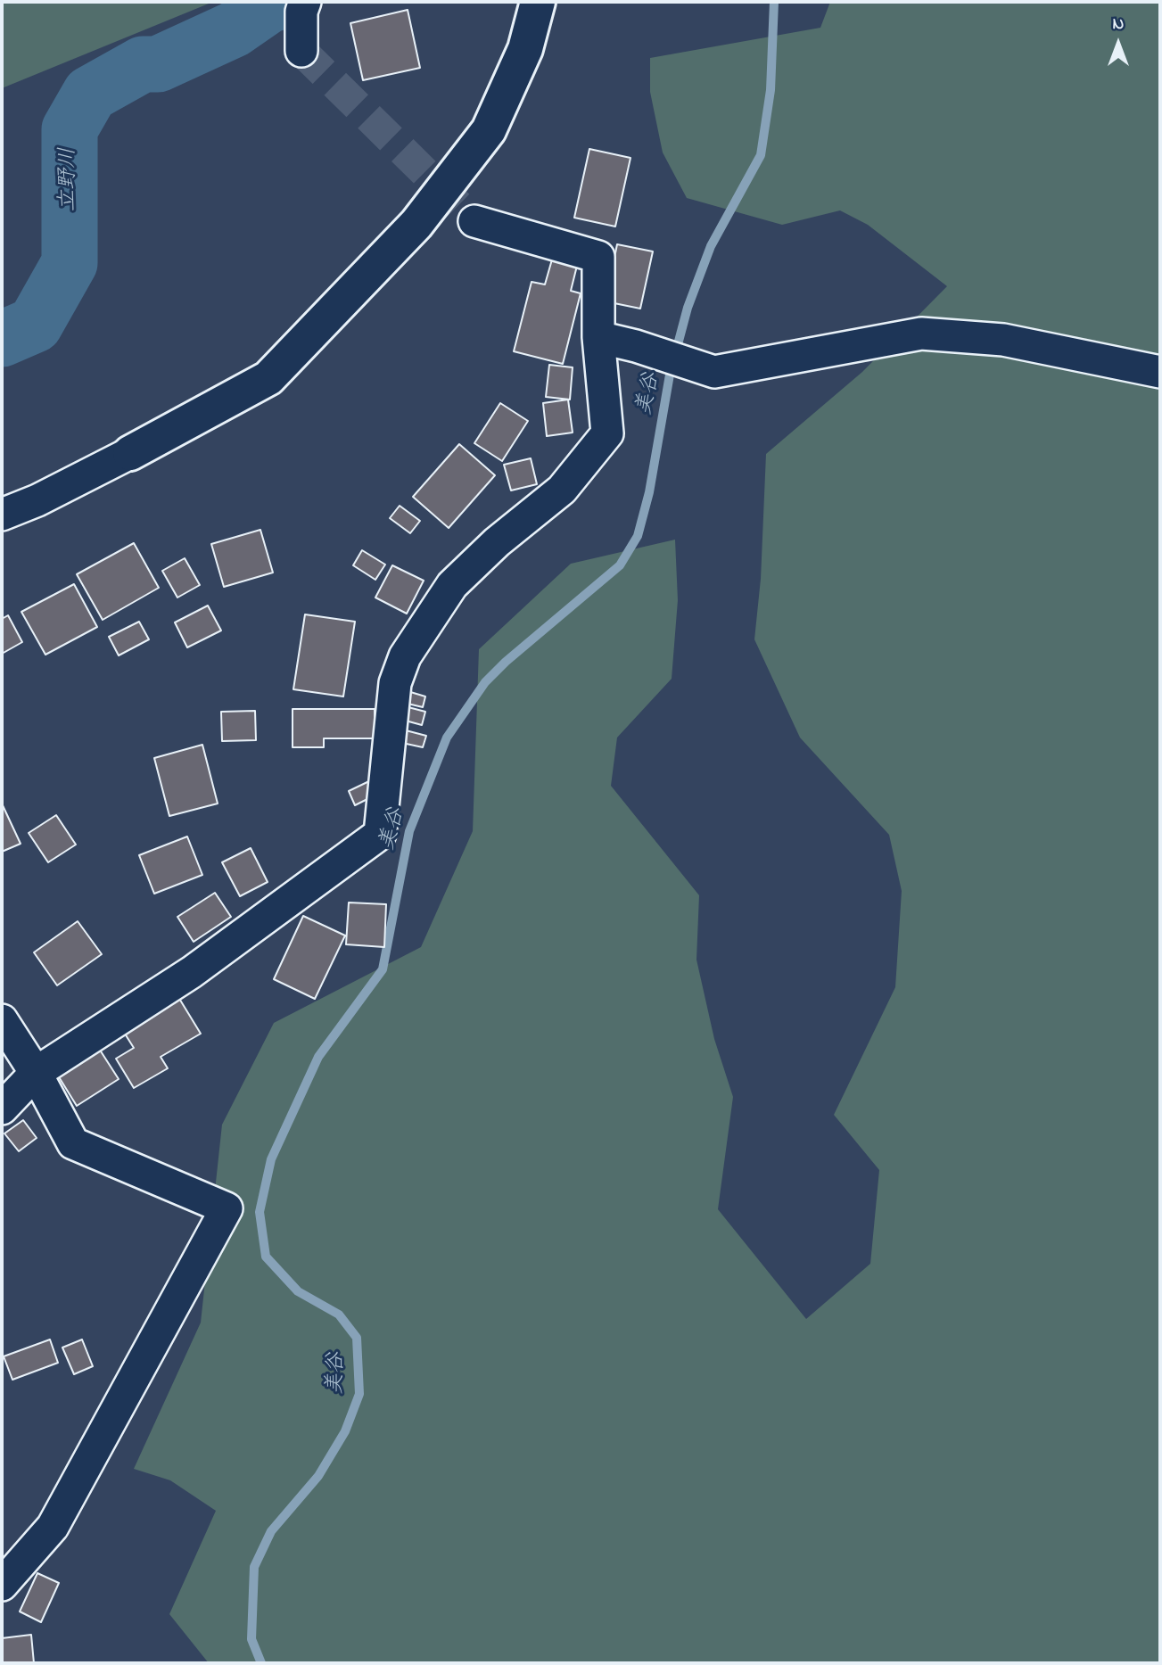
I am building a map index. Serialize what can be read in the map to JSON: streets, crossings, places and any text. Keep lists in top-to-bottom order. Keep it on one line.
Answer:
{"water":["立野川","美谷"],"north":"top"}
